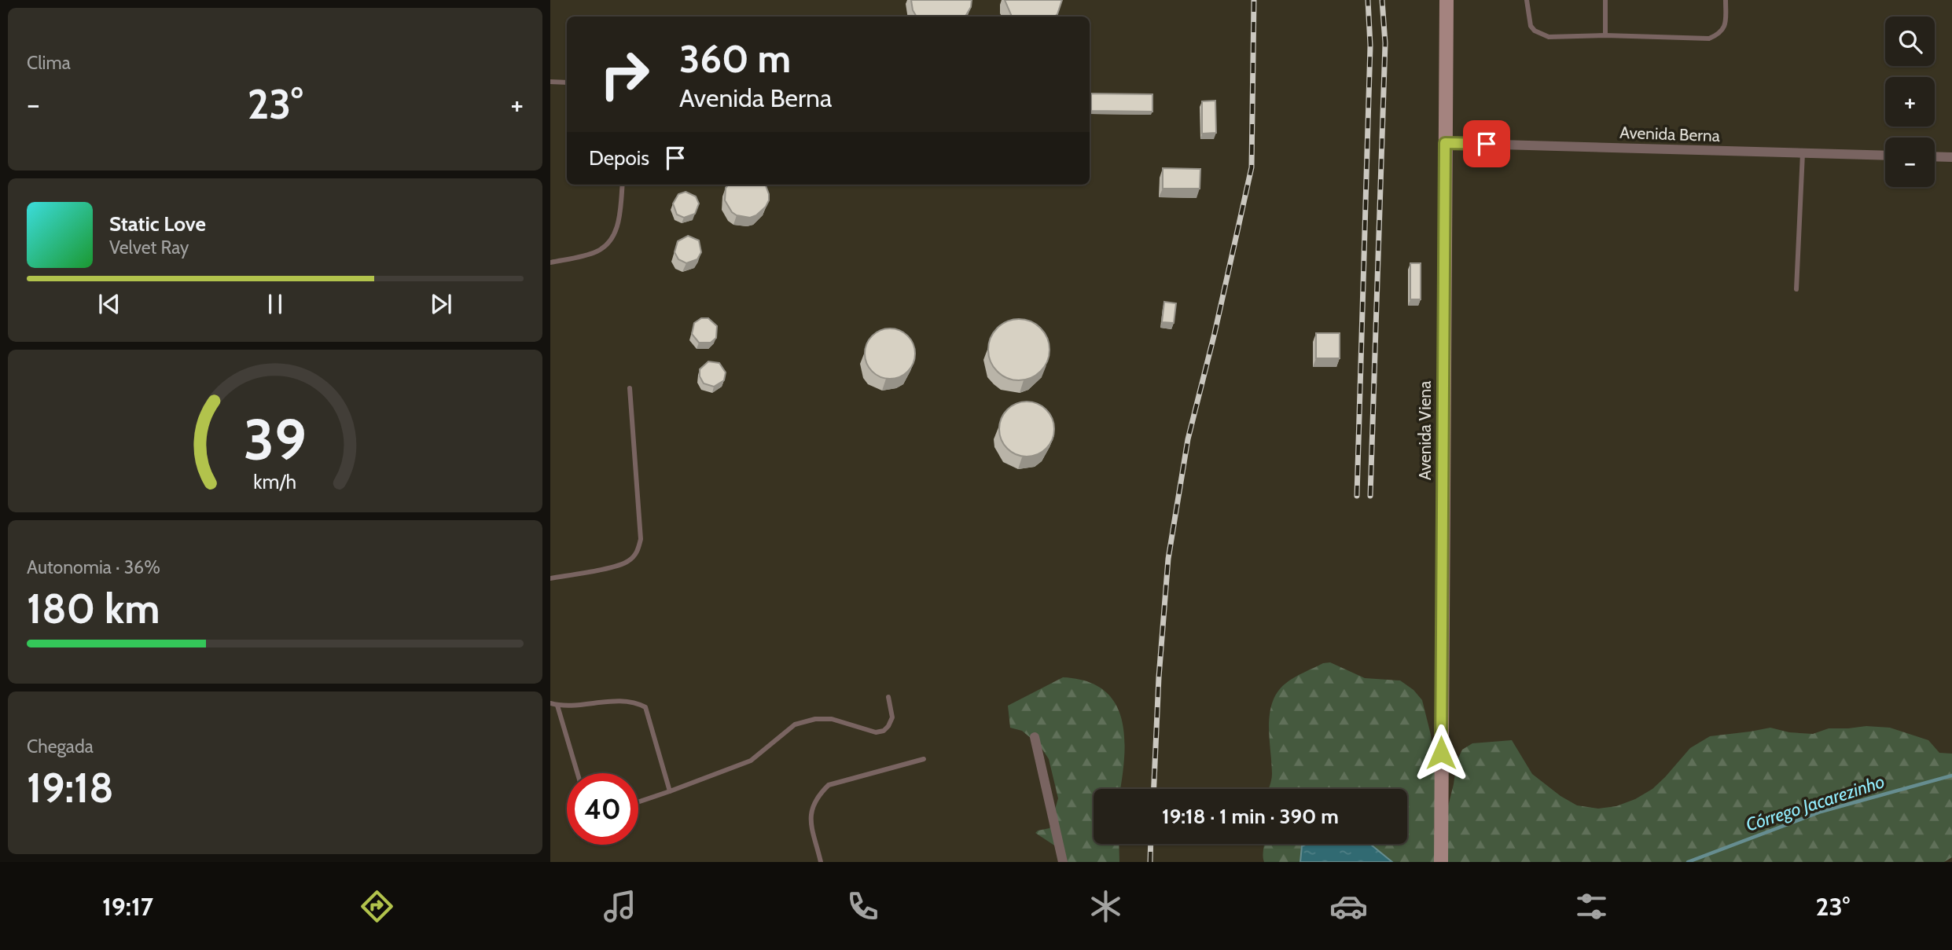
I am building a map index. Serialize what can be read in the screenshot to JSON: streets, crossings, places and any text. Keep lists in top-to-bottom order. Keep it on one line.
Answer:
{"streets":{"street":["Avenida Berna","Avenida Viena"]},"crossings":[["Avenida Berna","Avenida Viena"]],"water":["Córrego Jacarezinho"],"page":{"tile":["Clima",["Autonomia · 36%","180 km"],["Chegada","19:18"]],"map_buttons":["+","−"],"turn":["360 m","Avenida Berna"],"heat":["−","23°","+"],"then":"Depois","song":["Static Love","Velvet Ray"],"limit":"40","trip":"19:18 · 1 min · 390 m","tabs":["19:17","23°"],"gauge":["39","km/h"]}}
